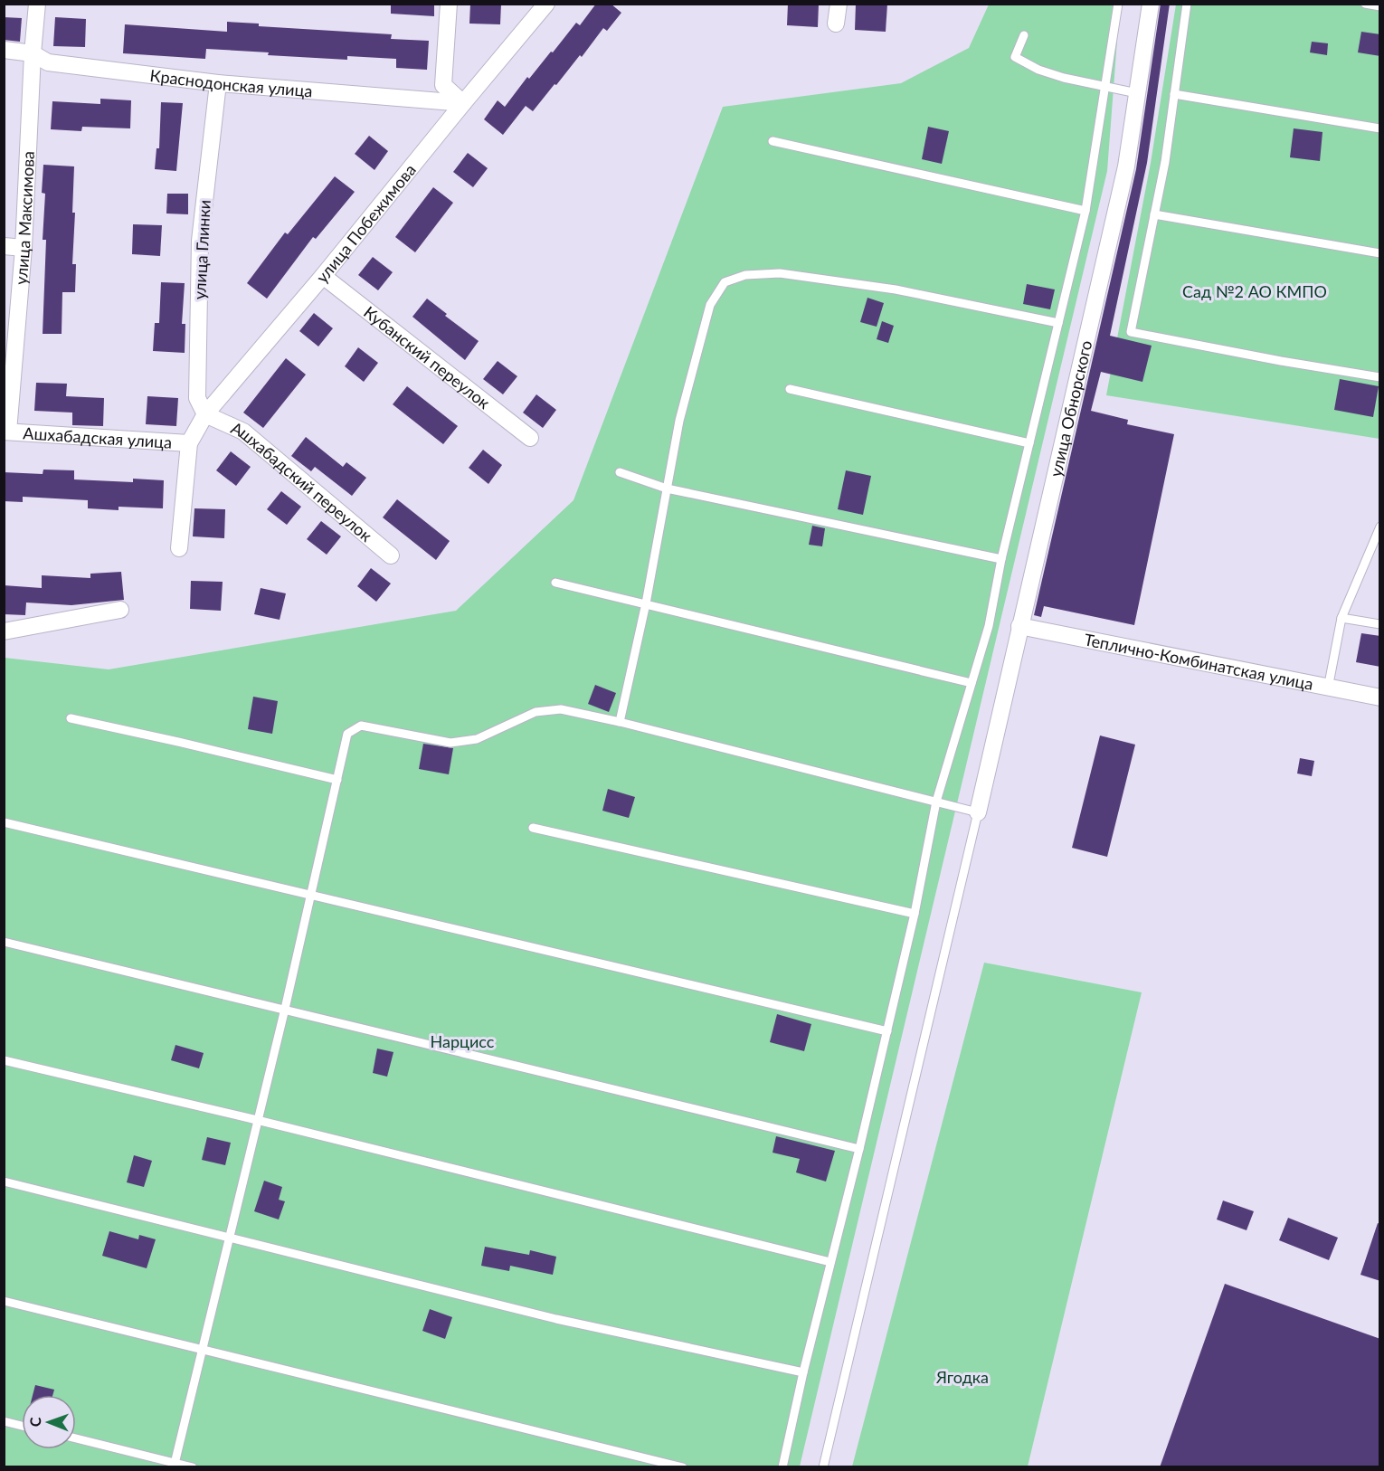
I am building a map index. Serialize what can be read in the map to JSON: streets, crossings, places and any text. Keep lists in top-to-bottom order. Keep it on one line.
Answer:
{"streets":{"street":["Краснодонская улица","улица Максимова","улица Побежимова","улица Глинки","Кубанский переулок","улица Обнорского","Ашхабадская улица","Ашхабадский переулок","Теплично-Комбинатская улица"]},"crossings":[["Краснодонская улица","улица Максимова"],["Краснодонская улица","улица Побежимова"],["Краснодонская улица","улица Глинки"],["улица Максимова","Ашхабадская улица"],["улица Побежимова","улица Глинки"],["улица Побежимова","Кубанский переулок"],["улица Побежимова","Ашхабадская улица"],["улица Побежимова","Ашхабадский переулок"],["улица Глинки","Ашхабадский переулок"],["улица Обнорского","Теплично-Комбинатская улица"]],"parks":["Сад №2 АО КМПО","Нарцисс","Ягодка"],"north":"left"}
